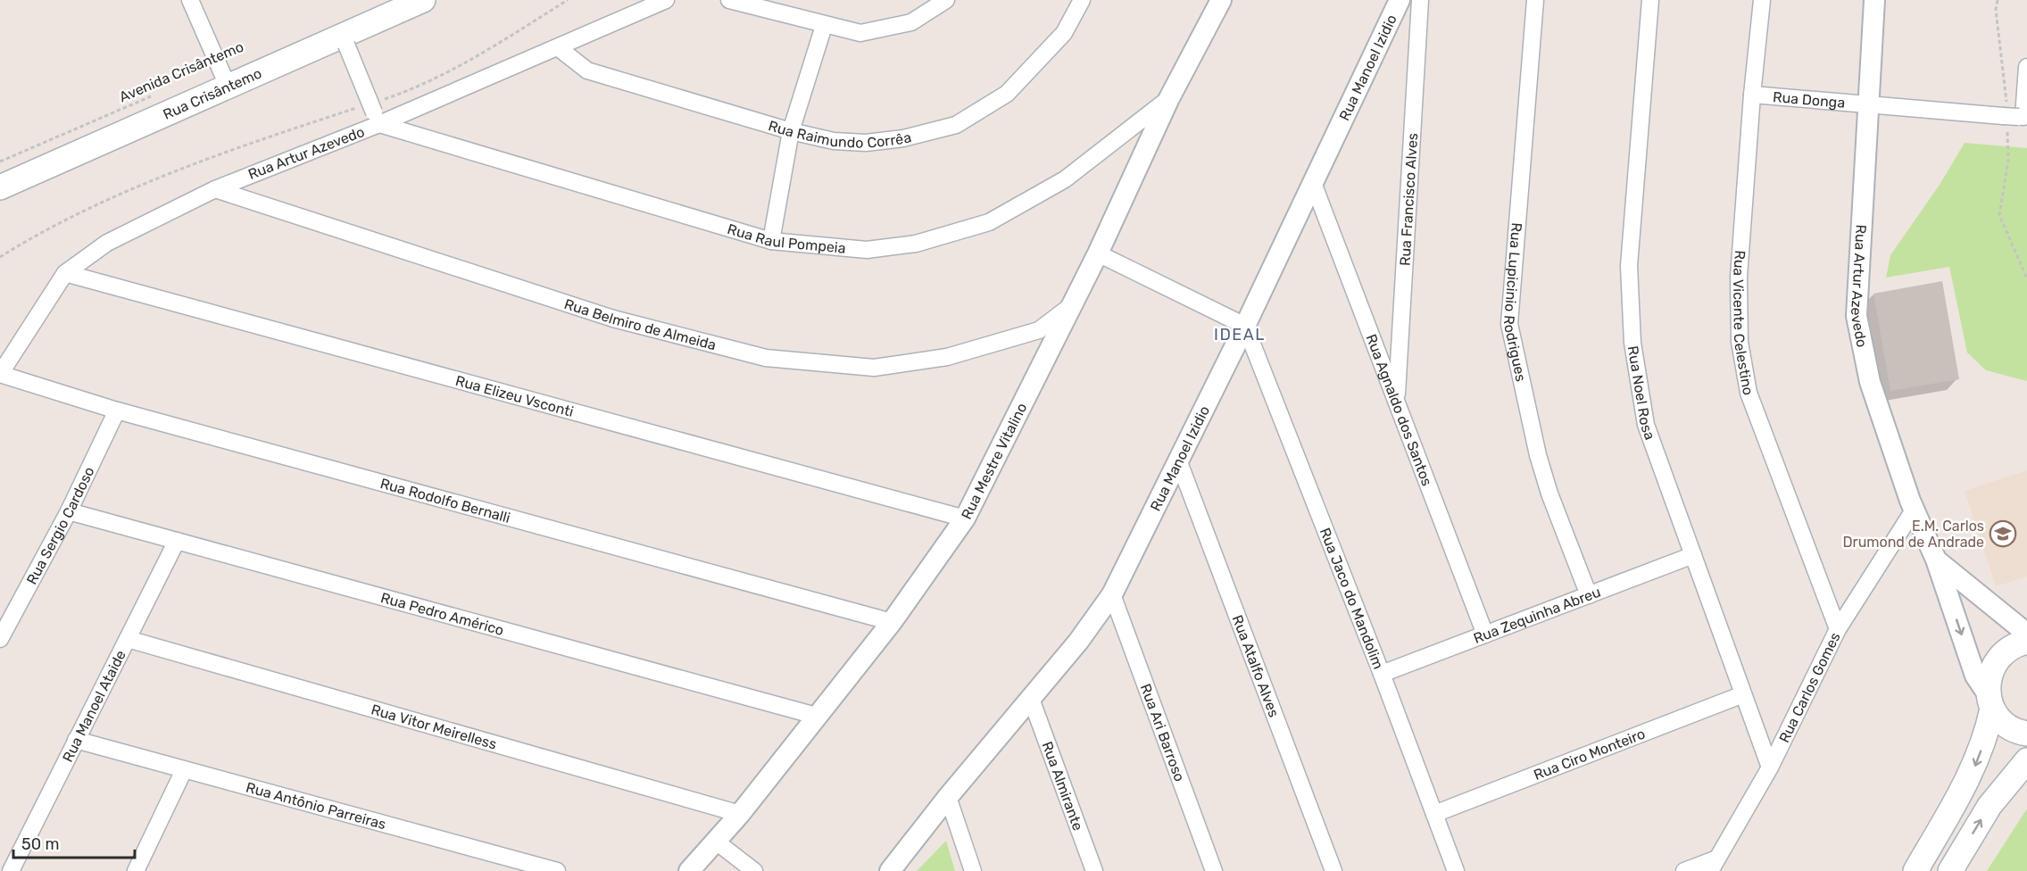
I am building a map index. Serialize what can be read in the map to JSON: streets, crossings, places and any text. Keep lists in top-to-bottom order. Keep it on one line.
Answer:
{"streets":{"main road":["Rua Crisântemo"],"street":["Rua Manoel Izidio","Rua Donga","Rua Raimundo Corrêa","Rua Artur Azevedo","Rua Francisco Alves","Rua Raul Pompeia","Rua Lupicinio Rodrigues","Rua Vicente Celestino","Rua Belmiro de Almeida","Rua Noel Rosa","Rua Elizeu Vsconti","Rua Agnaldo dos Santos","Rua Mestre Vitalino","Rua Rodolfo Bernalli","Rua Sergio Cardoso","Rua Jaco do Mandolim","Rua Pedro Américo","Rua Zequinha Abreu","Rua Atalfo Alves","Rua Carlos Gomes","Rua Manoel Ataide","Rua Vitor Meirelless","Rua Ari Barroso","Rua Ciro Monteiro","Rua Almirante","Rua Antônio Parreiras"],"path":["Avenida Crisântemo"]},"crossings":[["Rua Manoel Izidio","Rua Agnaldo dos Santos"],["Rua Manoel Izidio","Rua Jaco do Mandolim"],["Rua Manoel Izidio","Rua Atalfo Alves"],["Rua Manoel Izidio","Rua Ari Barroso"],["Rua Manoel Izidio","Rua Almirante"],["Rua Donga","Rua Artur Azevedo"],["Rua Donga","Rua Vicente Celestino"],["Rua Raimundo Corrêa","Rua Artur Azevedo"],["Rua Artur Azevedo","Rua Raul Pompeia"],["Rua Artur Azevedo","Rua Belmiro de Almeida"],["Rua Artur Azevedo","Rua Elizeu Vsconti"],["Rua Artur Azevedo","Rua Rodolfo Bernalli"],["Rua Artur Azevedo","Rua Carlos Gomes"],["Rua Francisco Alves","Rua Agnaldo dos Santos"],["Rua Raul Pompeia","Rua Mestre Vitalino"],["Rua Lupicinio Rodrigues","Rua Zequinha Abreu"],["Rua Vicente Celestino","Rua Carlos Gomes"],["Rua Belmiro de Almeida","Rua Mestre Vitalino"],["Rua Noel Rosa","Rua Zequinha Abreu"],["Rua Noel Rosa","Rua Carlos Gomes"],["Rua Noel Rosa","Rua Ciro Monteiro"],["Rua Elizeu Vsconti","Rua Mestre Vitalino"],["Rua Agnaldo dos Santos","Rua Zequinha Abreu"],["Rua Mestre Vitalino","Rua Rodolfo Bernalli"],["Rua Mestre Vitalino","Rua Pedro Américo"],["Rua Mestre Vitalino","Rua Vitor Meirelless"],["Rua Rodolfo Bernalli","Rua Sergio Cardoso"],["Rua Sergio Cardoso","Rua Pedro Américo"],["Rua Jaco do Mandolim","Rua Zequinha Abreu"],["Rua Jaco do Mandolim","Rua Ciro Monteiro"],["Rua Pedro Américo","Rua Manoel Ataide"],["Rua Manoel Ataide","Rua Vitor Meirelless"],["Rua Manoel Ataide","Rua Antônio Parreiras"]],"districts":["IDEAL"],"places":{"school or university":["E.M. Carlos Drumond de Andrade"]},"scale_bar":"50 m"}
